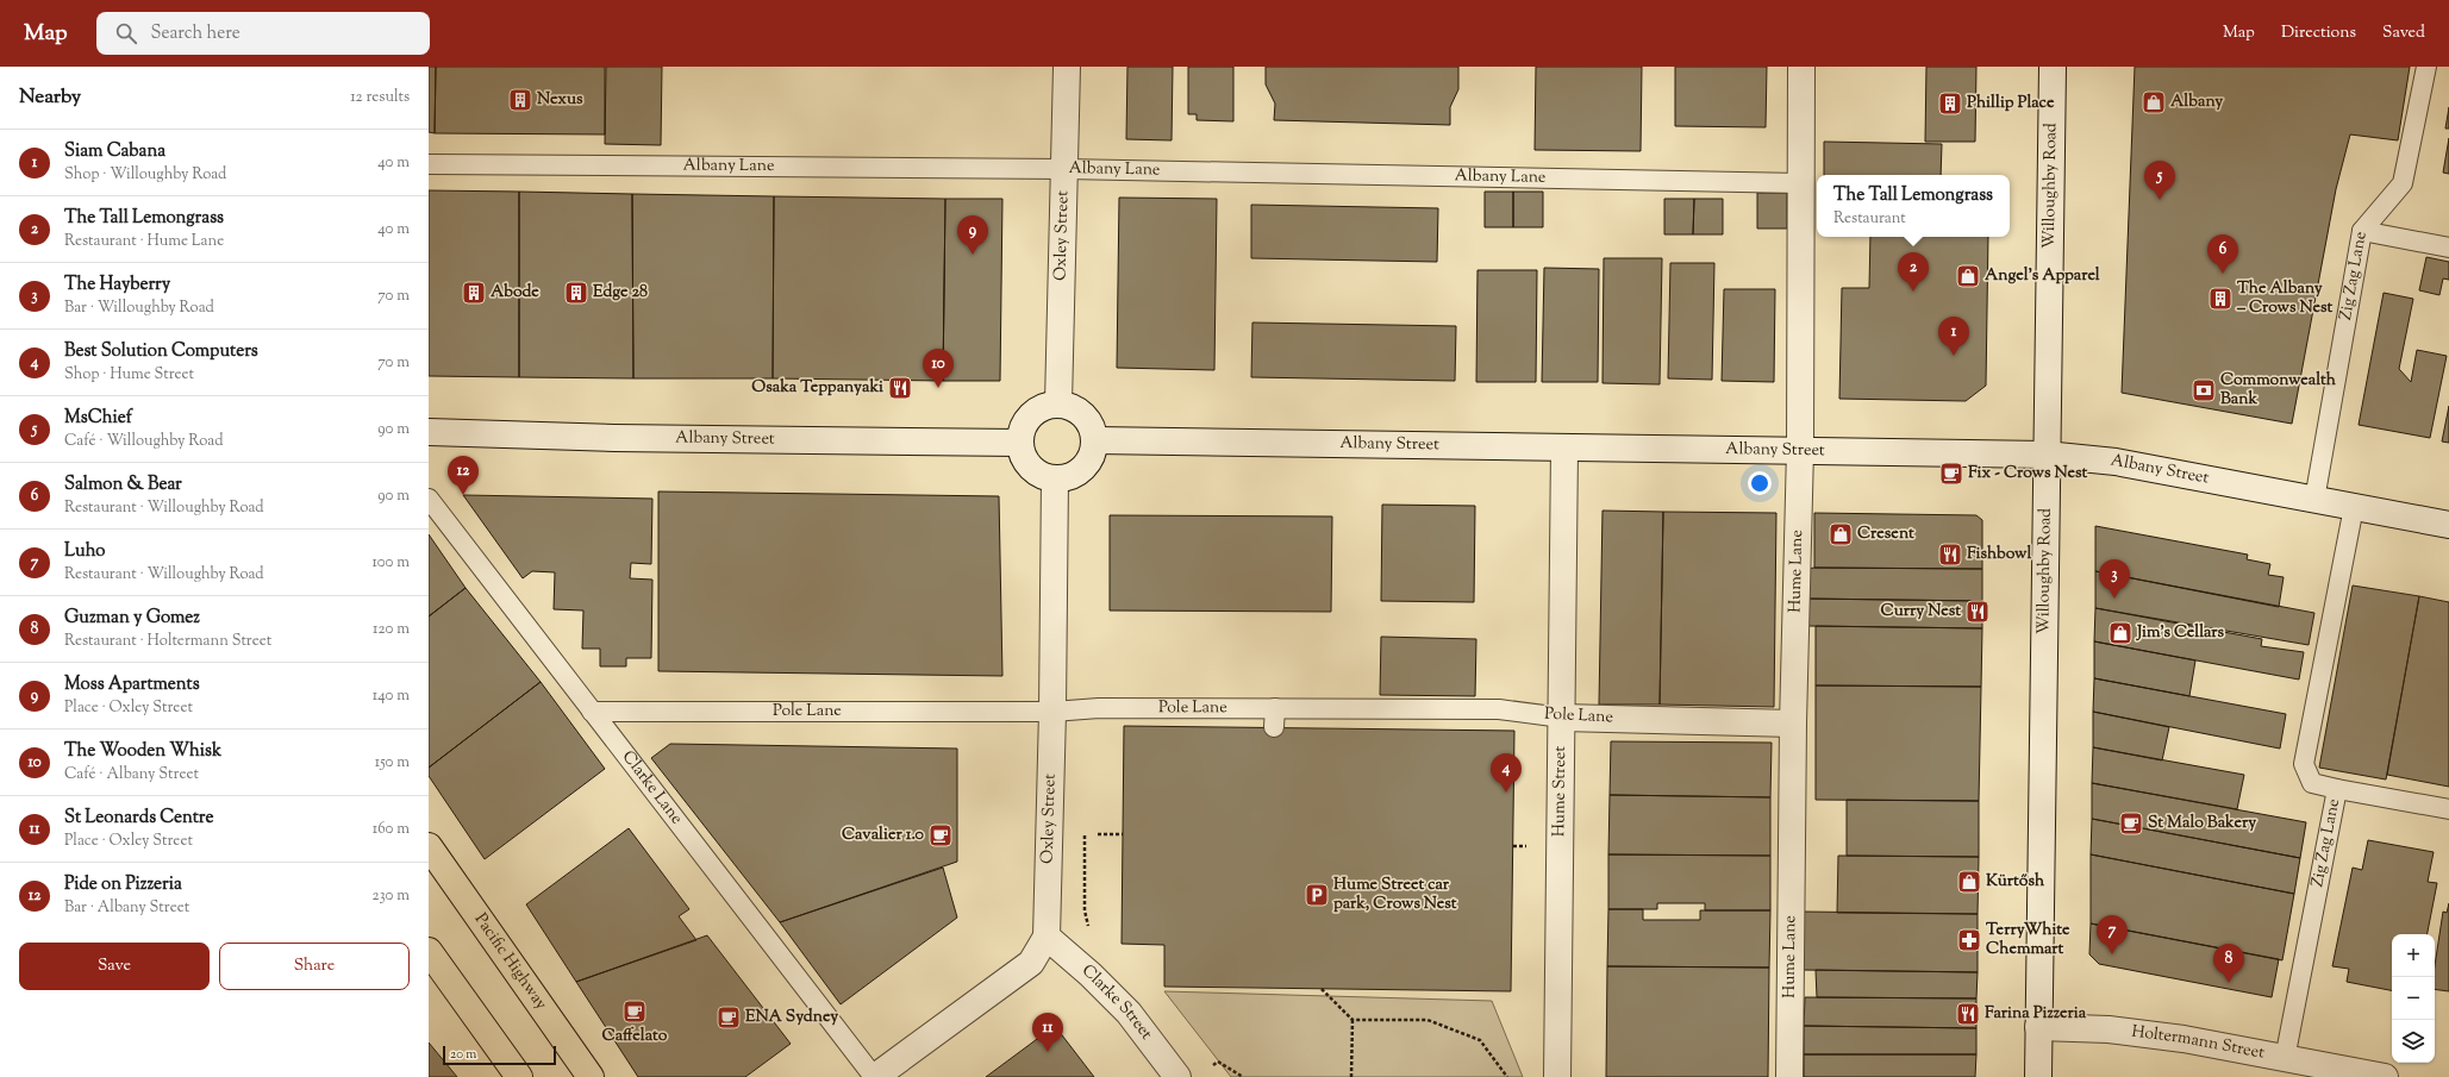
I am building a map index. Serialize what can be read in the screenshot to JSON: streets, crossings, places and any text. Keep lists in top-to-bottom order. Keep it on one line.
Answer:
{"streets":{"main road":["Pacific Highway"],"street":["Willoughby Road","Oxley Street","Albany Street","Hume Lane","Pole Lane","Hume Street","Clarke Street","Holtermann Street"],"lane":["Albany Lane","Zig Zag Lane","Clarke Lane"]},"crossings":[["Albany Lane","Oxley Street"],["Albany Lane","Hume Lane"],["Willoughby Road","Albany Street"],["Willoughby Road","Holtermann Street"],["Oxley Street","Albany Street"],["Oxley Street","Pole Lane"],["Oxley Street","Clarke Lane"],["Oxley Street","Clarke Street"],["Zig Zag Lane","Albany Street"],["Zig Zag Lane","Holtermann Street"],["Albany Street","Hume Lane"],["Albany Street","Hume Street"],["Hume Lane","Pole Lane"],["Pole Lane","Clarke Lane"],["Pole Lane","Hume Street"]],"places":{"building":["Nexus","Phillip Place","Abode","Edge 28","The Albany – Crows Nest"],"shop":["Albany","Angel's Apparel","Cresent","Jim's Cellars","Kürtősh"],"restaurant":["Osaka Teppanyaki","Fishbowl","Curry Nest","Farina Pizzeria"],"bank":["Commonwealth Bank"],"cafe":["Fix - Crows Nest","St Malo Bakery","Cavalier 1.0","Caffelato","ENA Sydney"],"parking":["Hume Street car park, Crows Nest"],"pharmacy":["TerryWhite Chemmart"]},"scale_bar":"20 m","page":{"header":"Map","search":"Search here","nav":["Map","Directions","Saved"],"heading":["Nearby","12 results"],"list":[{"mark":"1","name":"Siam Cabana","note":"Shop · Willoughby Road","value":"40 m"},{"mark":"2","name":"The Tall Lemongrass","note":"Restaurant · Hume Lane","value":"40 m"},{"mark":"3","name":"The Hayberry","note":"Bar · Willoughby Road","value":"70 m"},{"mark":"4","name":"Best Solution Computers","note":"Shop · Hume Street","value":"70 m"},{"mark":"5","name":"MsChief","note":"Café · Willoughby Road","value":"90 m"},{"mark":"6","name":"Salmon & Bear","note":"Restaurant · Willoughby Road","value":"90 m"},{"mark":"7","name":"Luho","note":"Restaurant · Willoughby Road","value":"100 m"},{"mark":"8","name":"Guzman y Gomez","note":"Restaurant · Holtermann Street","value":"120 m"},{"mark":"9","name":"Moss Apartments","note":"Place · Oxley Street","value":"140 m"},{"mark":"10","name":"The Wooden Whisk","note":"Café · Albany Street","value":"150 m"},{"mark":"11","name":"St Leonards Centre","note":"Place · Oxley Street","value":"160 m"},{"mark":"12","name":"Pide on Pizzeria","note":"Bar · Albany Street","value":"230 m"}],"pins":["5","9","6","2","1","10","12","3","4","7","8","11"],"popup":["The Tall Lemongrass","Restaurant"],"buttons":["Save","Share"],"map_buttons":["+","−"],"scale":"20 m"}}
